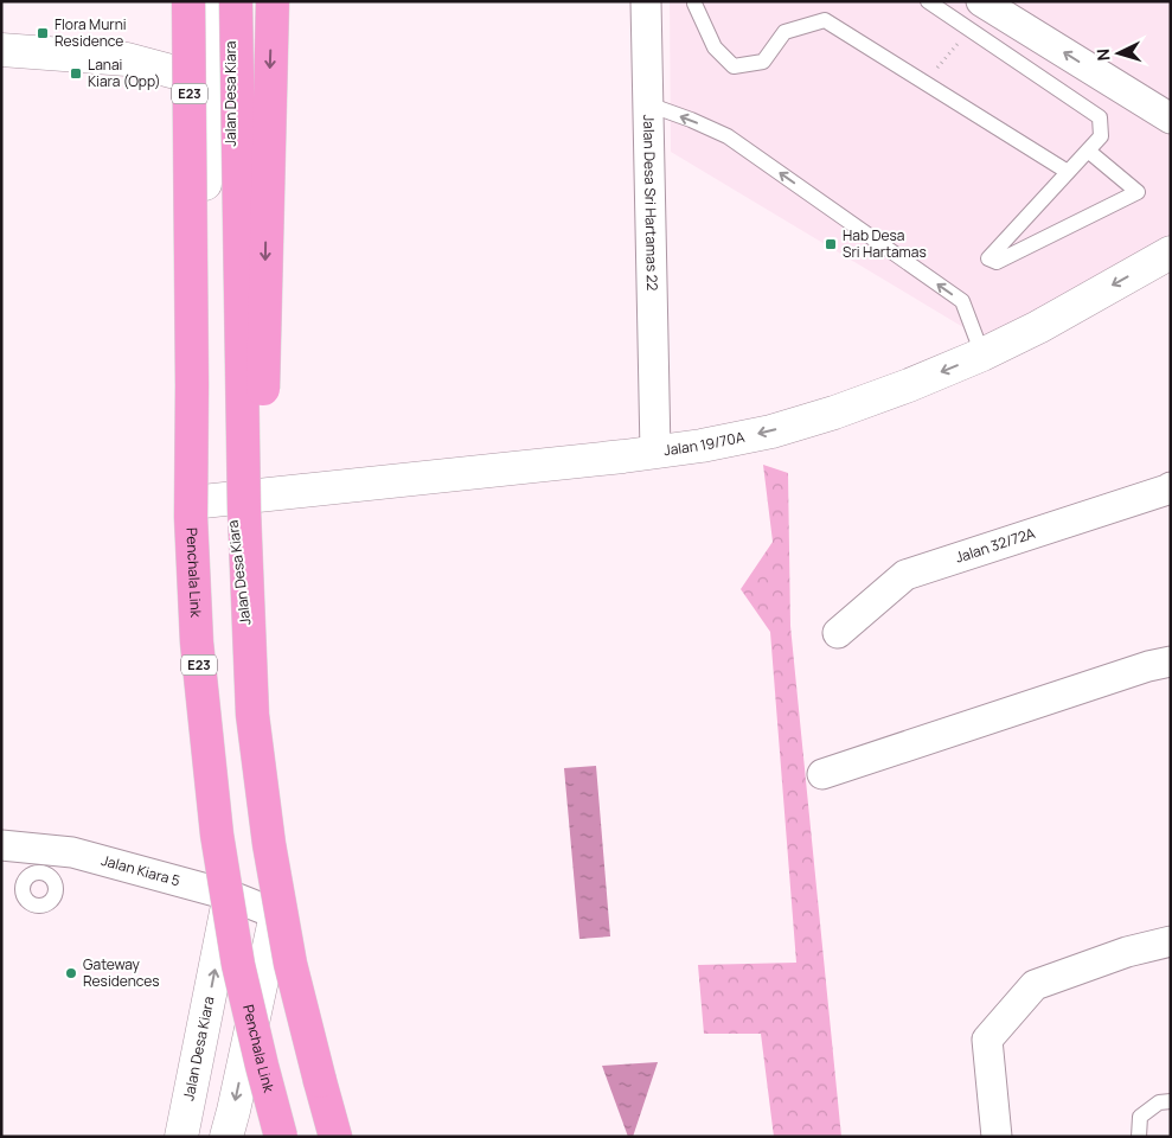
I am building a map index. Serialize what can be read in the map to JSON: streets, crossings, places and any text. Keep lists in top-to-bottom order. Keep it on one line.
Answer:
{"streets":{"highway":["E23","Penchala Link"],"main road":["Jalan Desa Kiara","Jalan 19/70A"],"street":["Jalan Desa Sri Hartamas 22","Jalan 32/72A","Jalan Kiara 5"]},"crossings":[["Jalan Desa Kiara","Jalan 19/70A"],["Jalan Desa Kiara","Jalan Kiara 5"],["Jalan Desa Sri Hartamas 22","Jalan 19/70A"]],"one_way":["Jalan 19/70A"],"places":{"transit":["Flora Murni Residence","Lanai Kiara (Opp)","Hab Desa Sri Hartamas"],"other":["Gateway Residences"]},"north":"left"}
